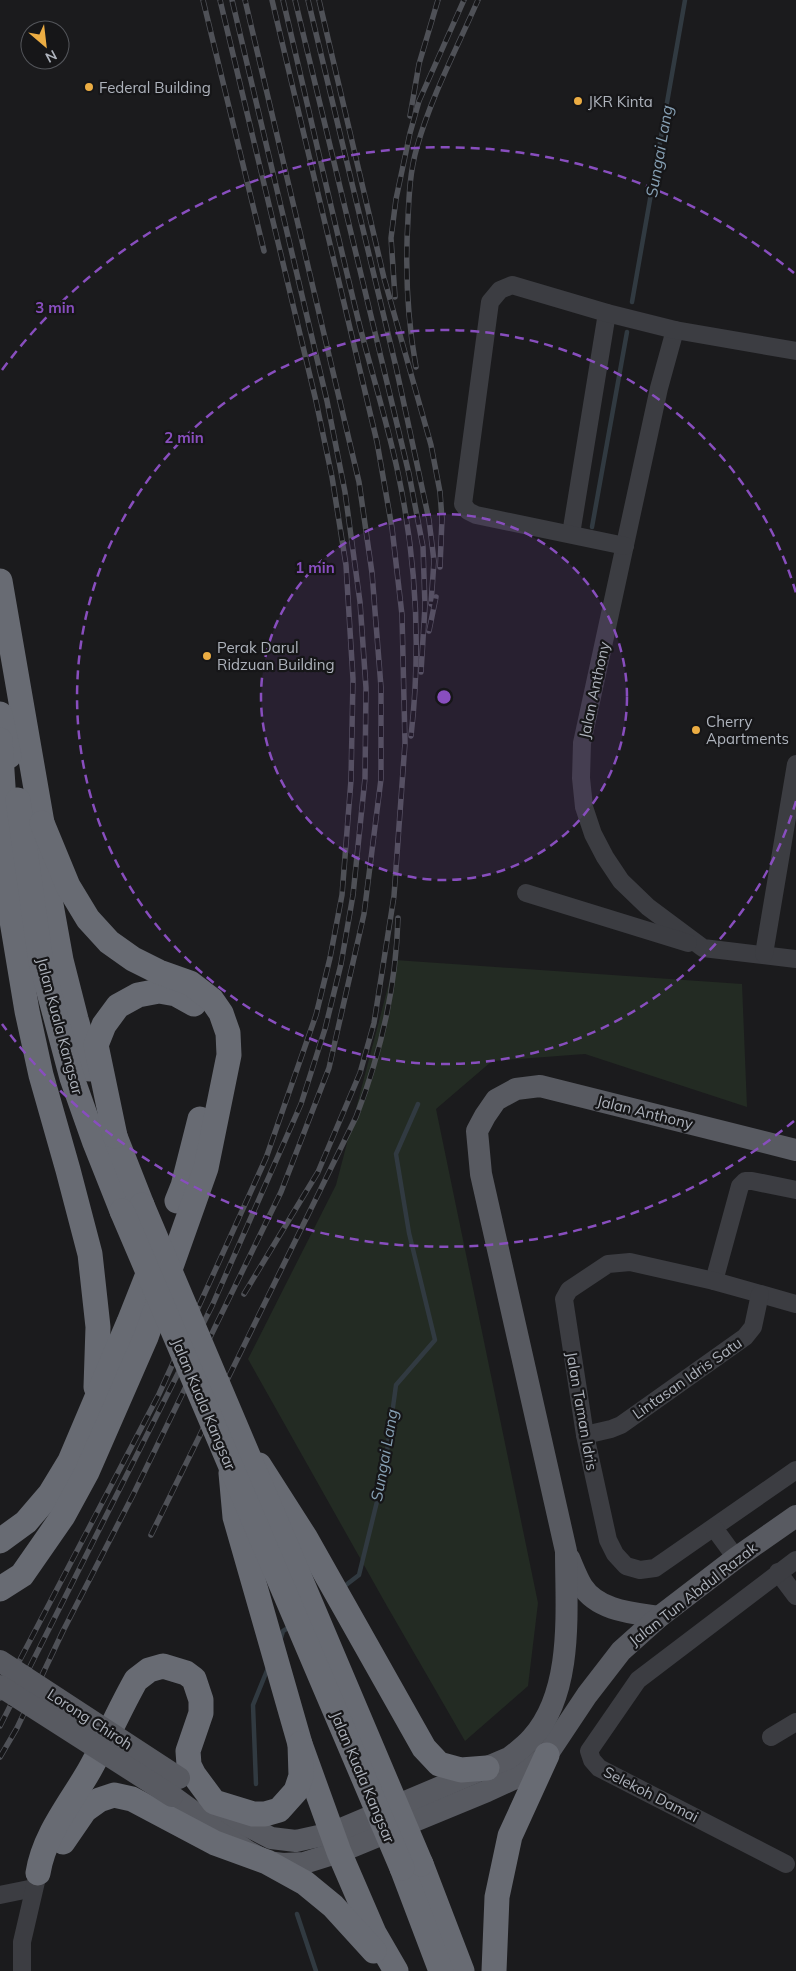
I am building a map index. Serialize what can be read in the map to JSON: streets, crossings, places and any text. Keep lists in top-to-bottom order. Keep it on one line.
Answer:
{"streets":{"highway":["Jalan Kuala Kangsar"],"main road":["Jalan Anthony","Jalan Tun Abdul Razak","Lorong Chiroh"],"street":["Lintasan Idris Satu","Jalan Taman Idris","Selekoh Damai"]},"crossings":[["Lintasan Idris Satu","Jalan Taman Idris"],["Jalan Tun Abdul Razak","Lorong Chiroh"]],"water":["Sungai Lang"],"places":["Federal Building","JKR Kinta","Perak Darul Ridzuan Building","Cherry Apartments"],"north":"bottom right","rings":["3 min","2 min","1 min"]}
